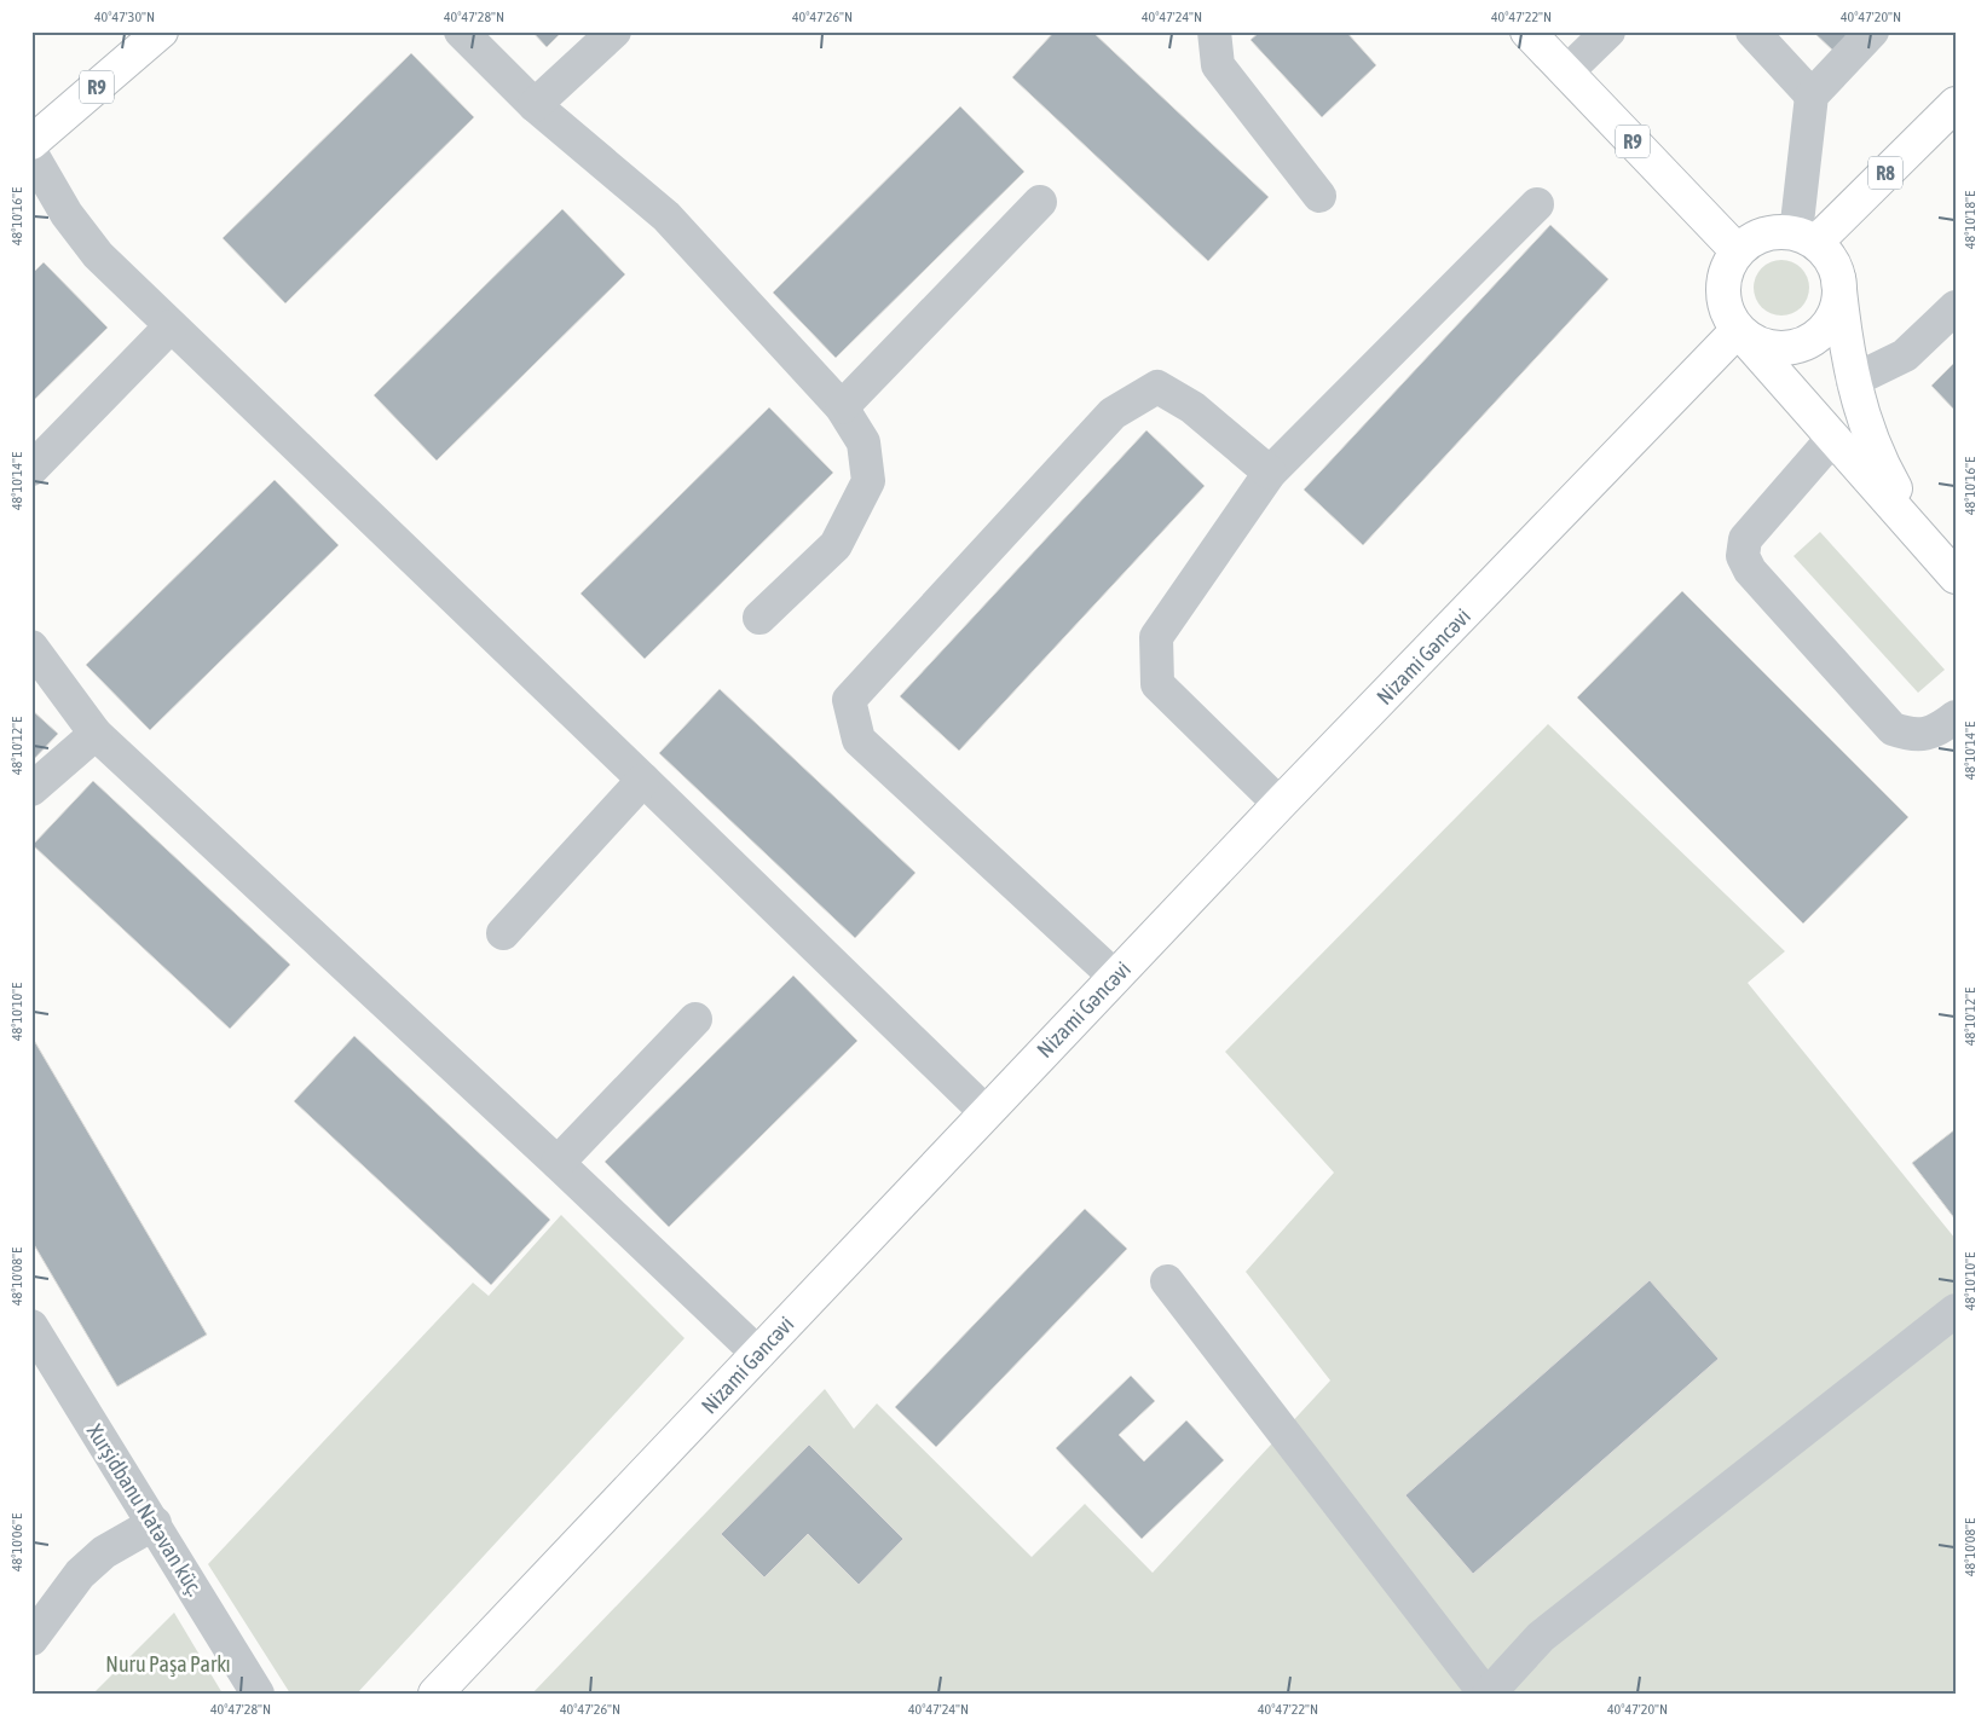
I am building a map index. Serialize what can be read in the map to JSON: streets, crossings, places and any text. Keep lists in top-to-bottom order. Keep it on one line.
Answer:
{"streets":{"main road":["R9","R8","Nizami Gəncəvi"],"street":["Xurşidbanu Natəvan küç."]},"crossings":[["R9","R8"],["R9","Nizami Gəncəvi"],["R8","Nizami Gəncəvi"]],"parks":["Nuru Paşa Parkı"],"coordinates":["40°47'30\"N","40°47'28\"N","40°47'26\"N","40°47'24\"N","40°47'22\"N","40°47'20\"N","48°10'16\"E","48°10'18\"E","48°10'14\"E","48°10'12\"E","48°10'10\"E","48°10'08\"E","48°10'06\"E"]}
